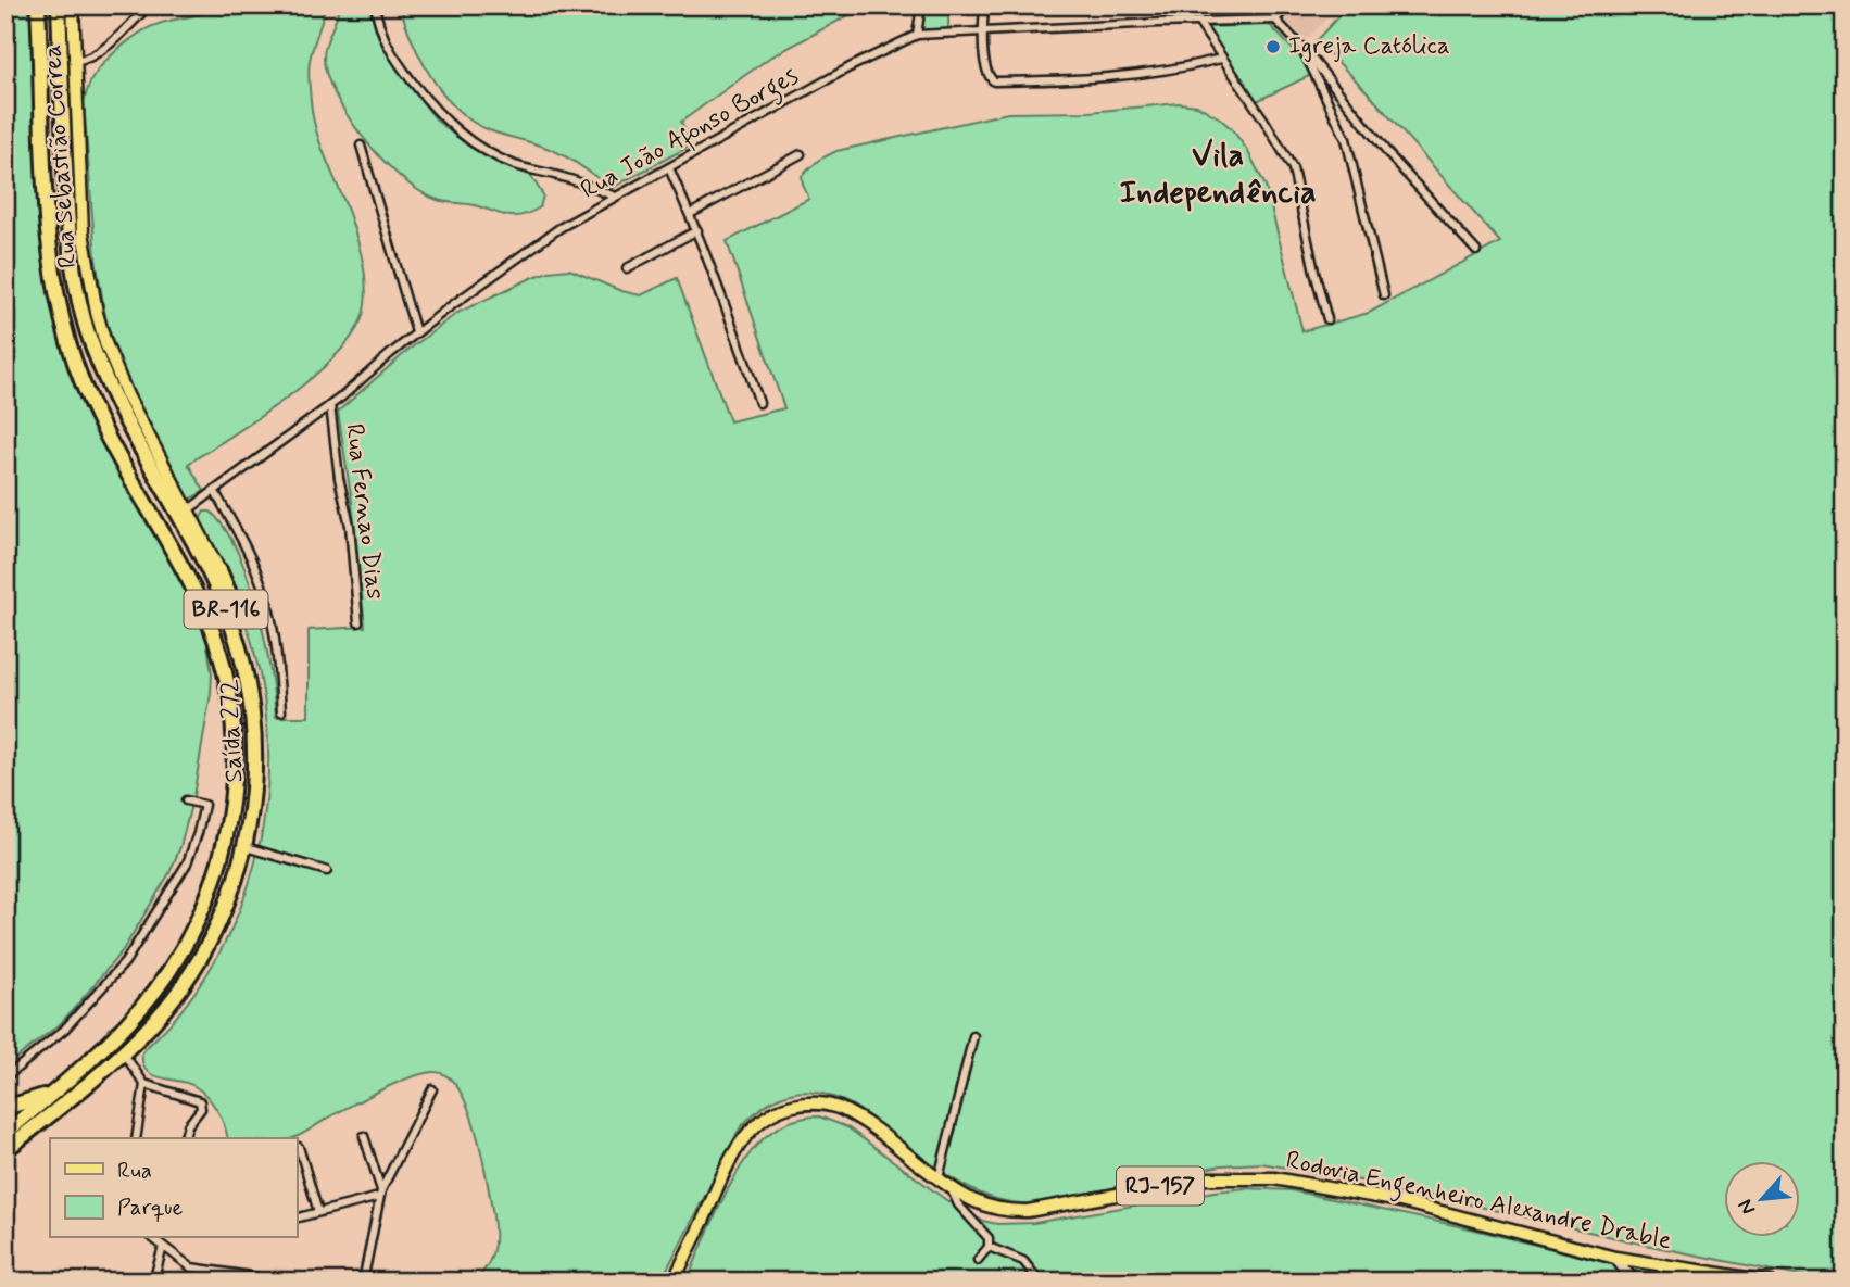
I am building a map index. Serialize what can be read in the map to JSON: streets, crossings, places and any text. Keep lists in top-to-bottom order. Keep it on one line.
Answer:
{"streets":{"highway":["BR-116","Saída 272"],"main road":["Rua Sebastião Correa","RJ-157","Rodovia Engenheiro Alexandre Drable"],"street":["Rua João Afonso Borges","Rua Fernao Dias"]},"crossings":[["Rua João Afonso Borges","Rua Sebastião Correa"],["Rua João Afonso Borges","Rua Fernao Dias"],["Rua Sebastião Correa","Saída 272"],["BR-116","Saída 272"]],"districts":["Vila Independência"],"places":["Igreja Católica"],"legend":["Rua","Parque"],"north":"bottom left"}
